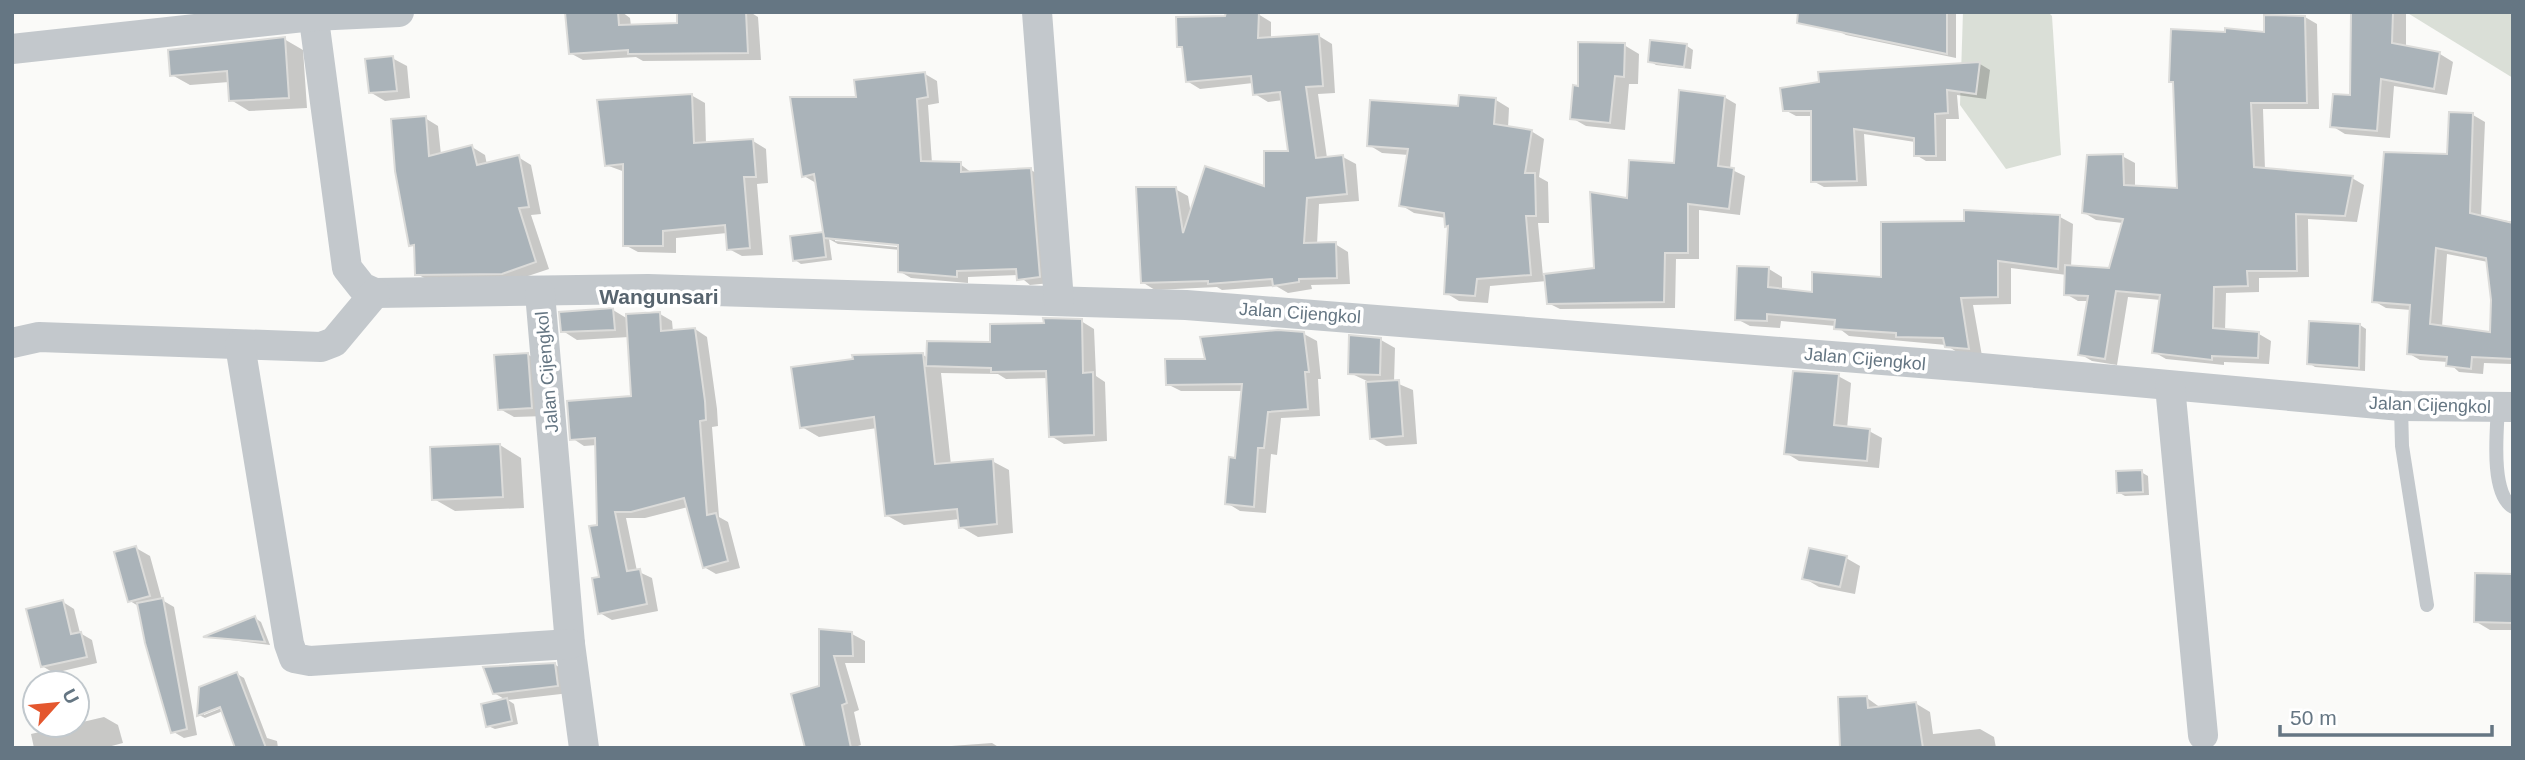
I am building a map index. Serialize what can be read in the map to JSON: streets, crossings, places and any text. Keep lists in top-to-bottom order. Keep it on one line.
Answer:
{"streets":{"street":["Jalan Cijengkol"]},"districts":["Wangunsari"],"scale_bar":"50 m","north":"top right"}
